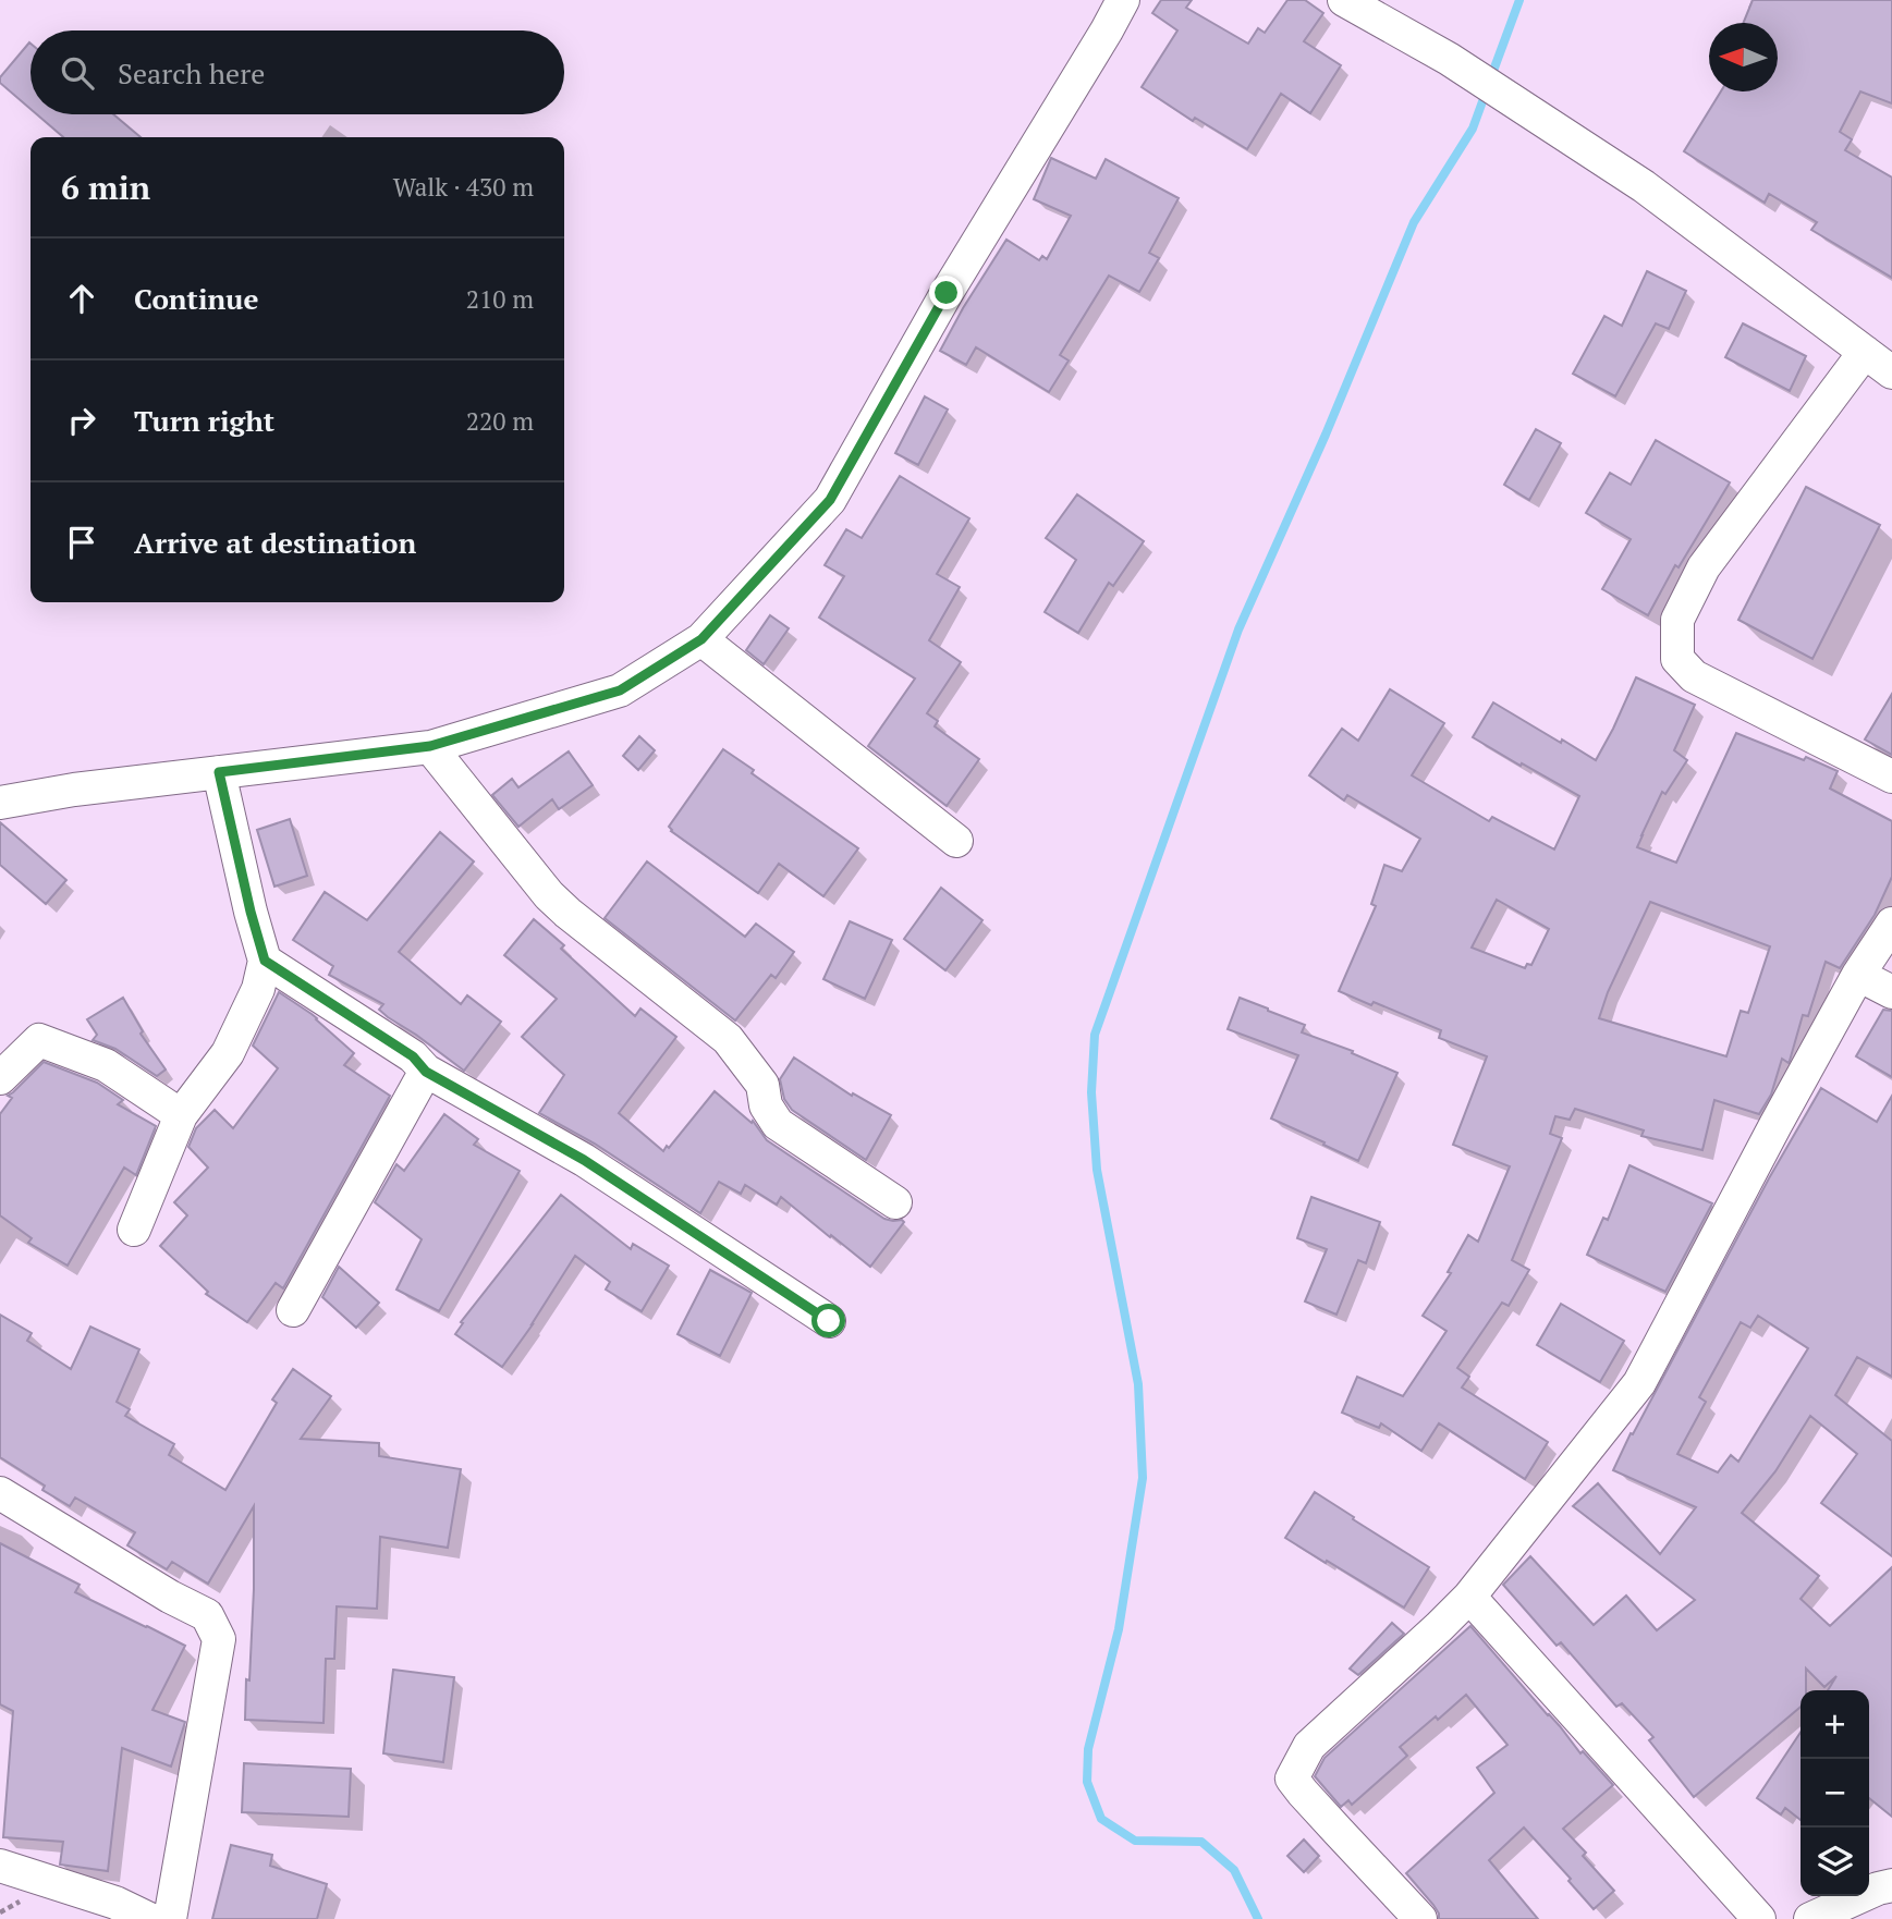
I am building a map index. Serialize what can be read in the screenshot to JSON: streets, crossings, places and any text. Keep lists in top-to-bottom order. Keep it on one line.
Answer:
{"north":"left","page":{"search":"Search here","heading":["6 min","Walk · 430 m"],"list":[["Continue","210 m"],["Turn right","220 m"],"Arrive at destination"],"map_buttons":["+","−"]}}
